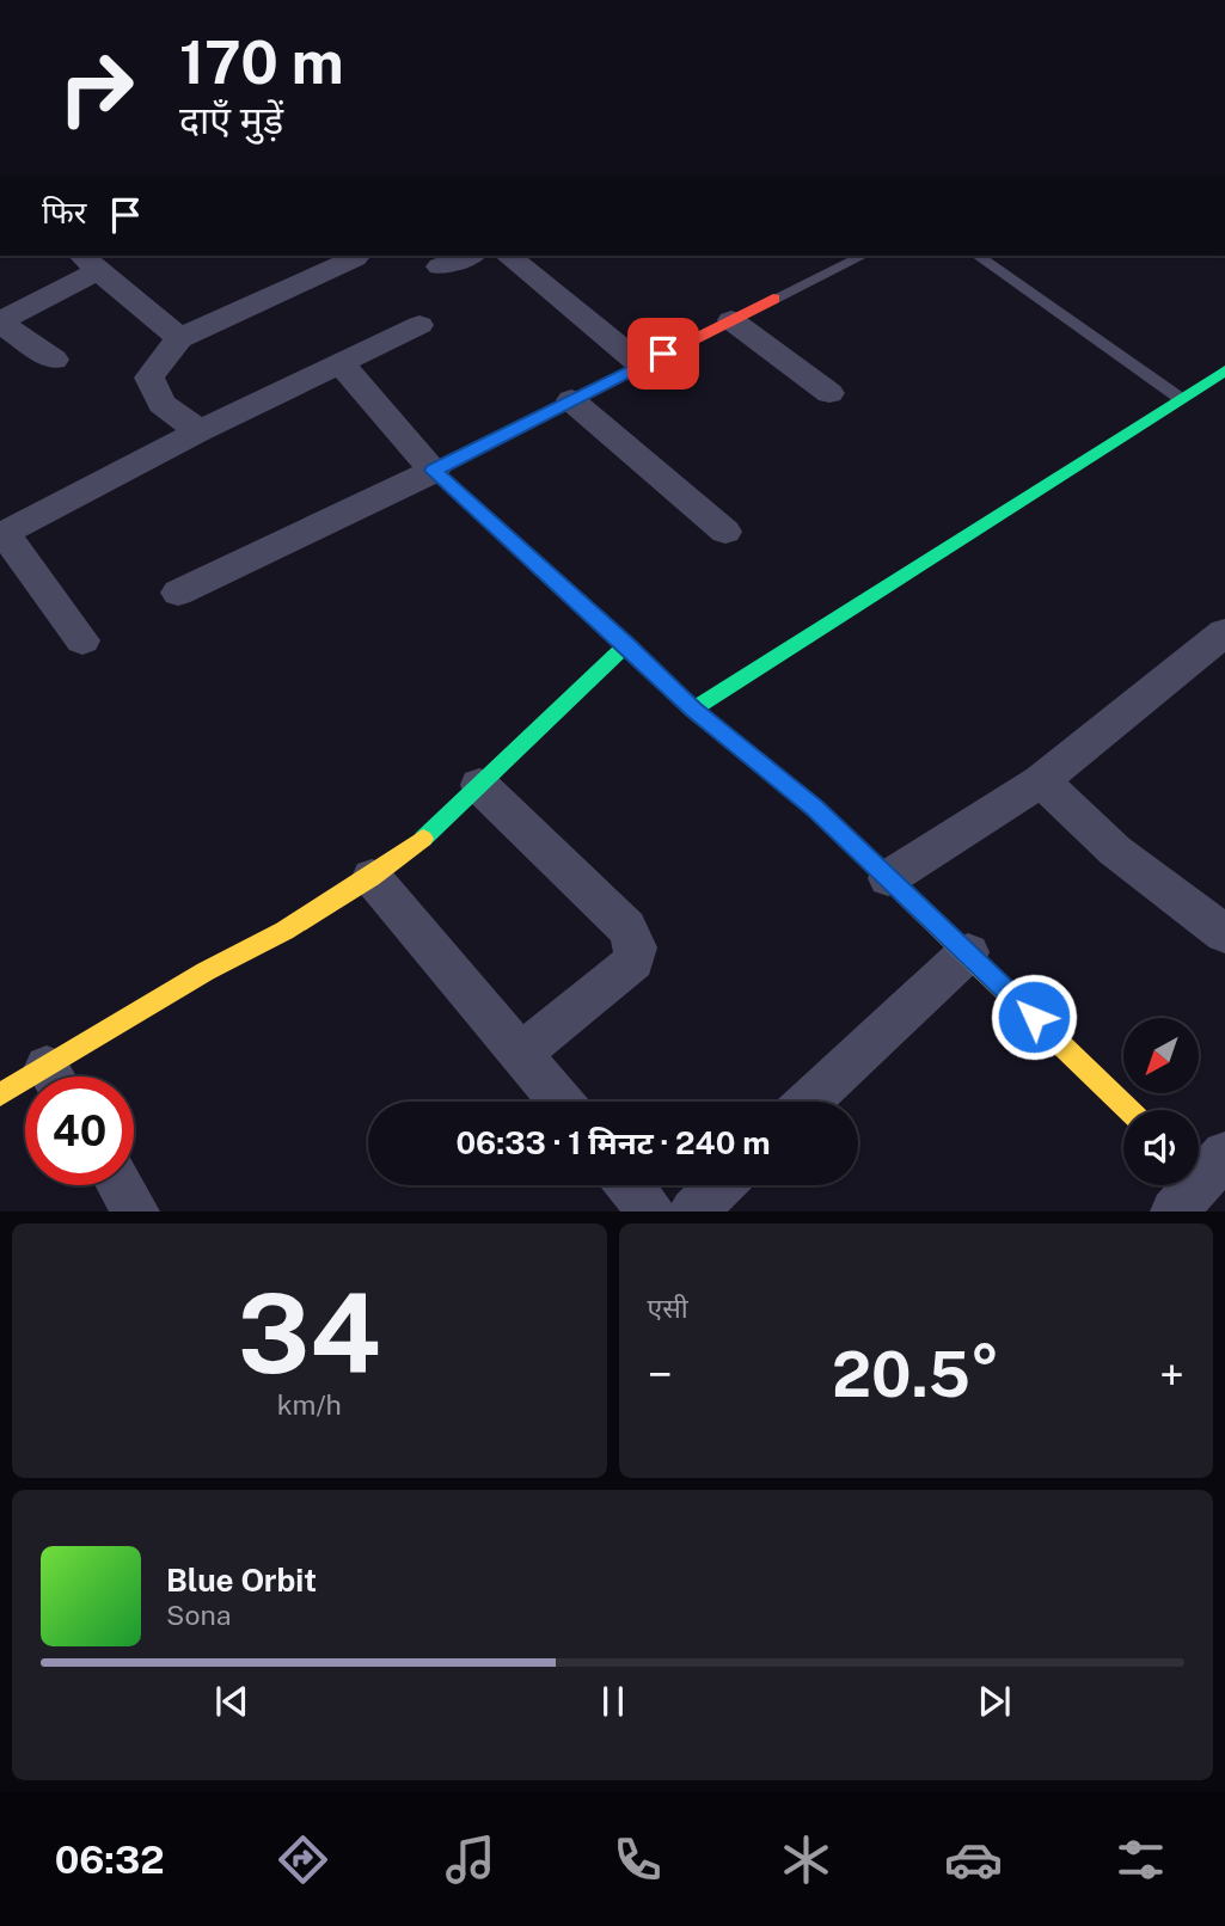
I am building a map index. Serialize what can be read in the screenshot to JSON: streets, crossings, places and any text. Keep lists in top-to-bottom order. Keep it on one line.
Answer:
{"north":"bottom left","page":{"turn":["170 m","दाएँ मुड़ें"],"then":"फिर","limit":"40","trip":"06:33 · 1 मिनट · 240 m","tile":[["34","km/h"],"एसी"],"heat":["−","20.5°","+"],"song":["Blue Orbit","Sona"],"tabs":"06:32"}}
